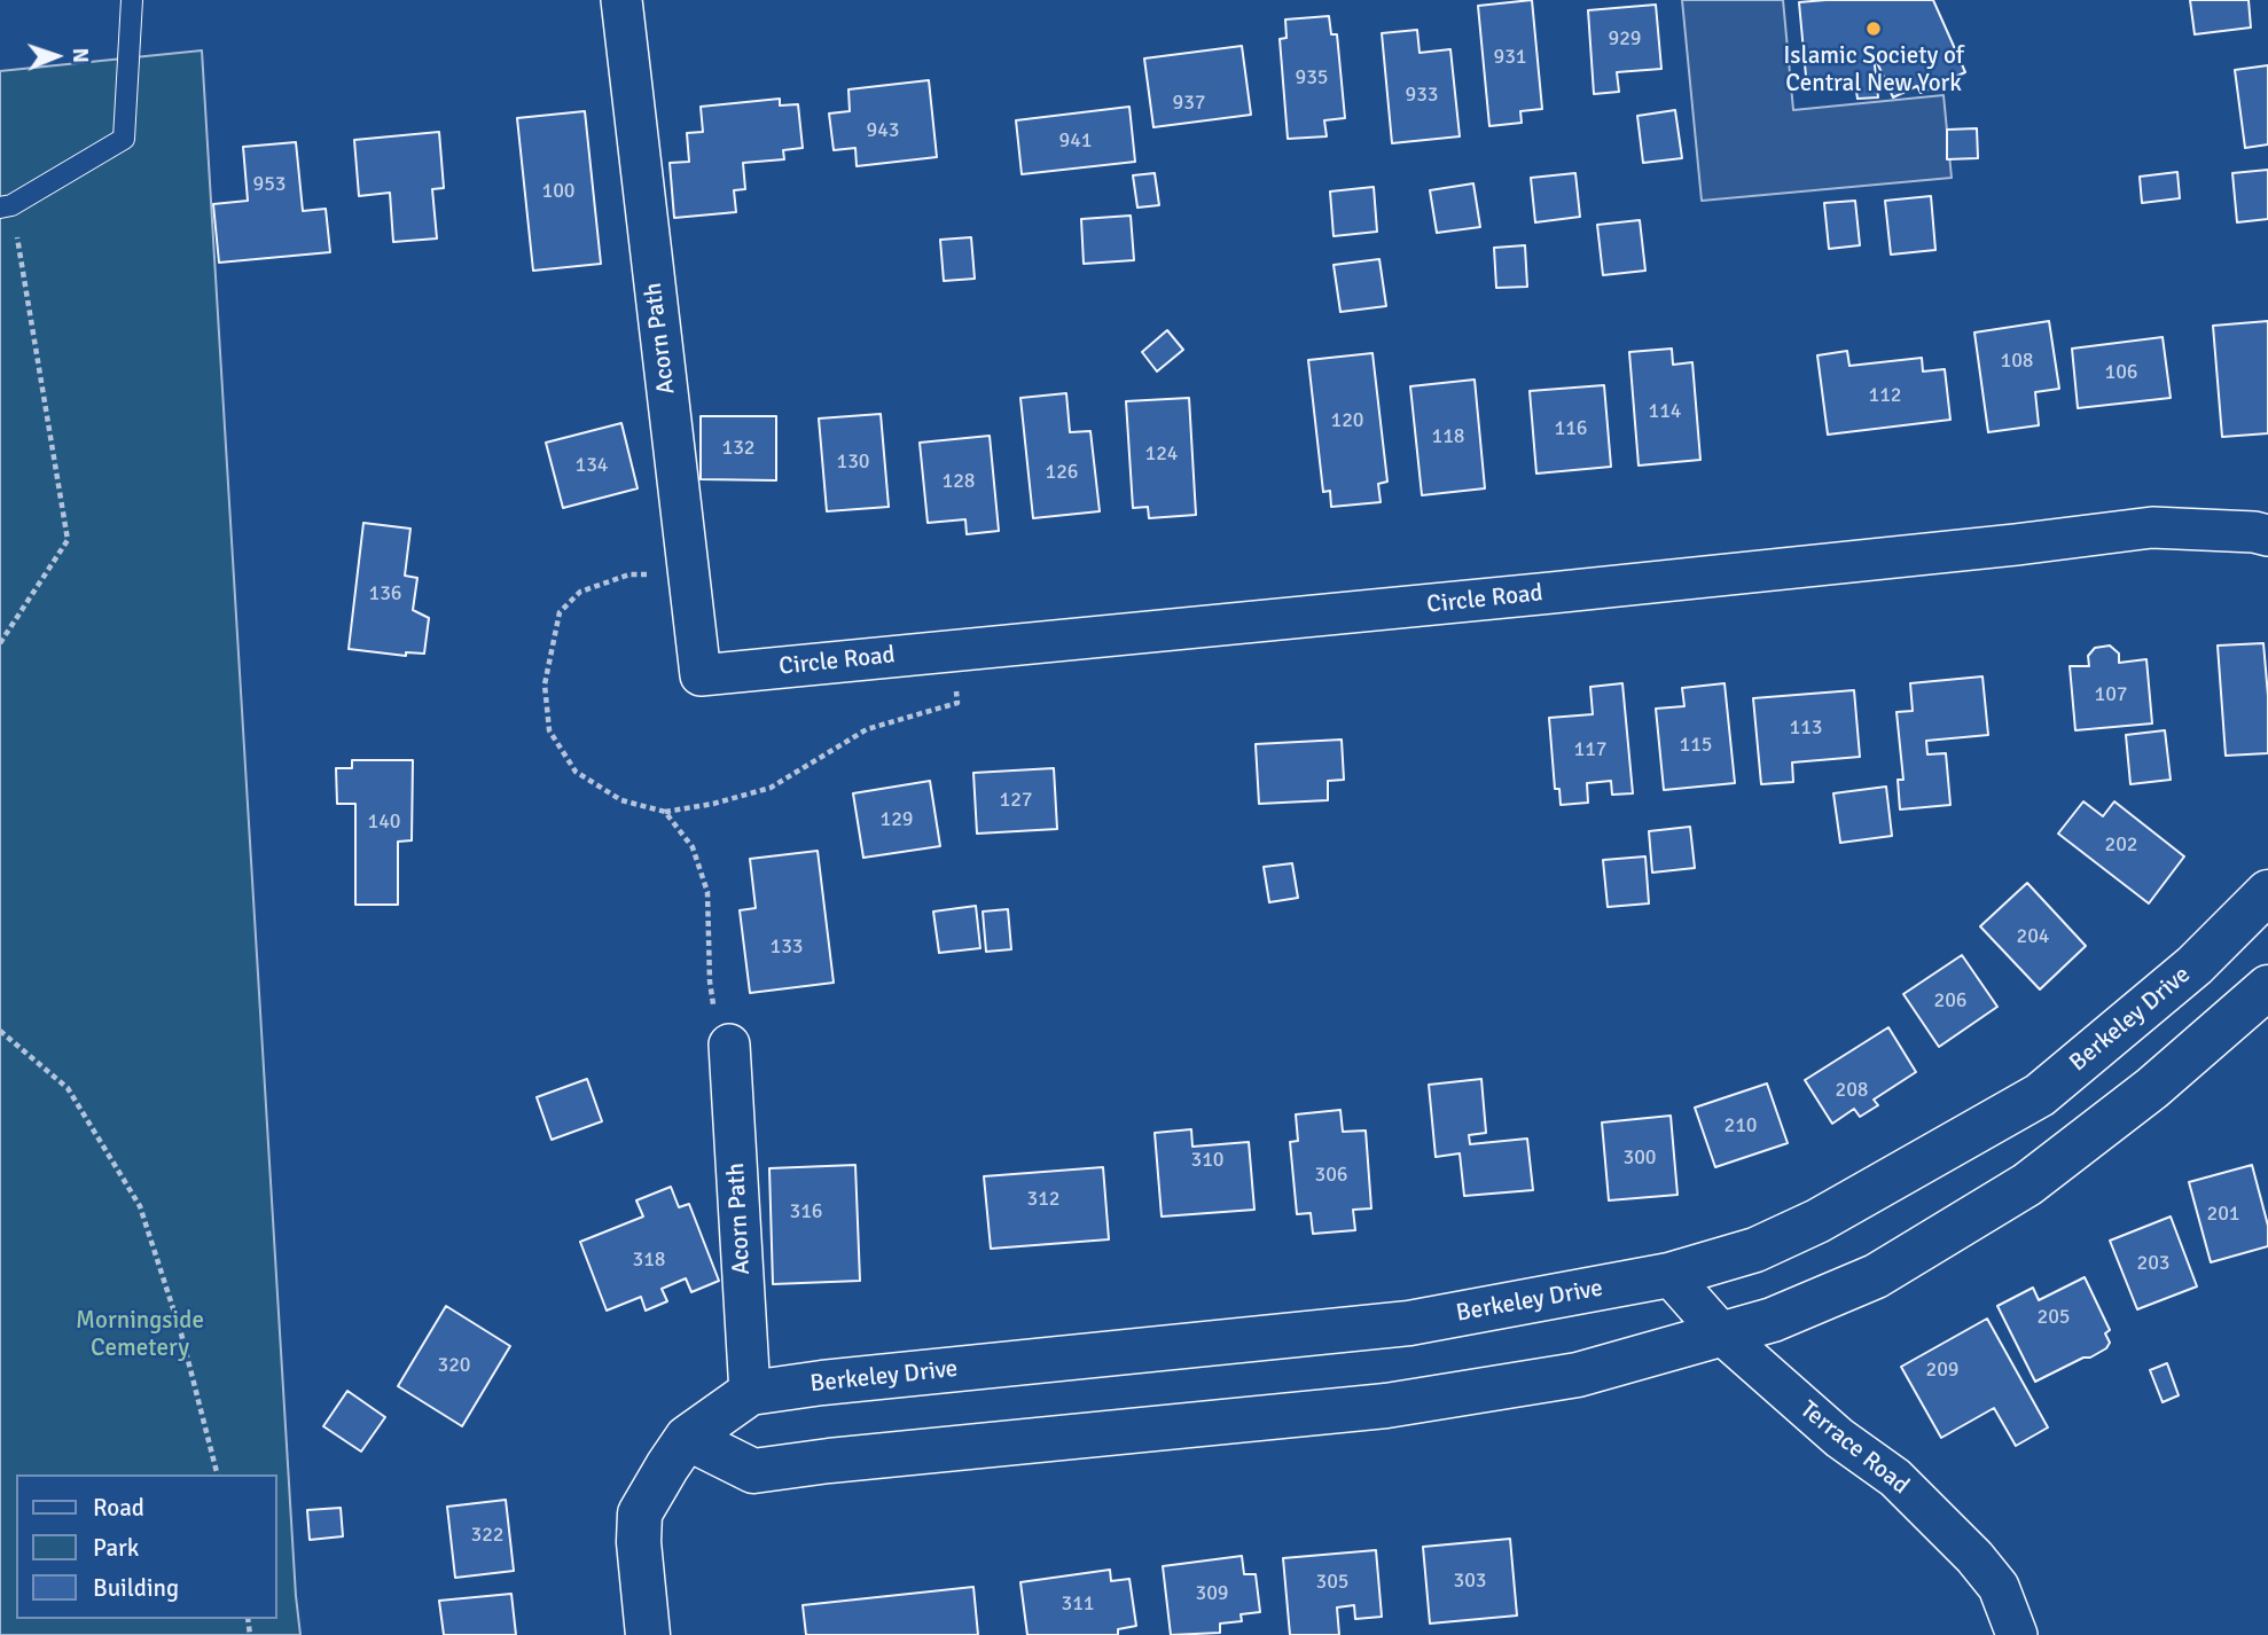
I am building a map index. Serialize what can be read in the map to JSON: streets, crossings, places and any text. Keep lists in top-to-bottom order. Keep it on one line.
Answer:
{"streets":{"street":["Acorn Path","Circle Road","Berkeley Drive","Terrace Road"]},"crossings":[["Acorn Path","Circle Road"],["Acorn Path","Berkeley Drive"],["Berkeley Drive","Terrace Road"]],"parks":["Morningside Cemetery"],"places":["Islamic Society of Central New York"],"house_numbers":["929","931","935","933","937","943","941","953","100","108","106","112","114","120","116","118","132","124","130","134","126","128","136","107","113","115","117","127","129","140","202","204","133","206","208","210","300","310","306","312","316","201","318","203","205","320","209","322","303","305","309","311"],"legend":["Road","Park","Building"],"north":"right"}
